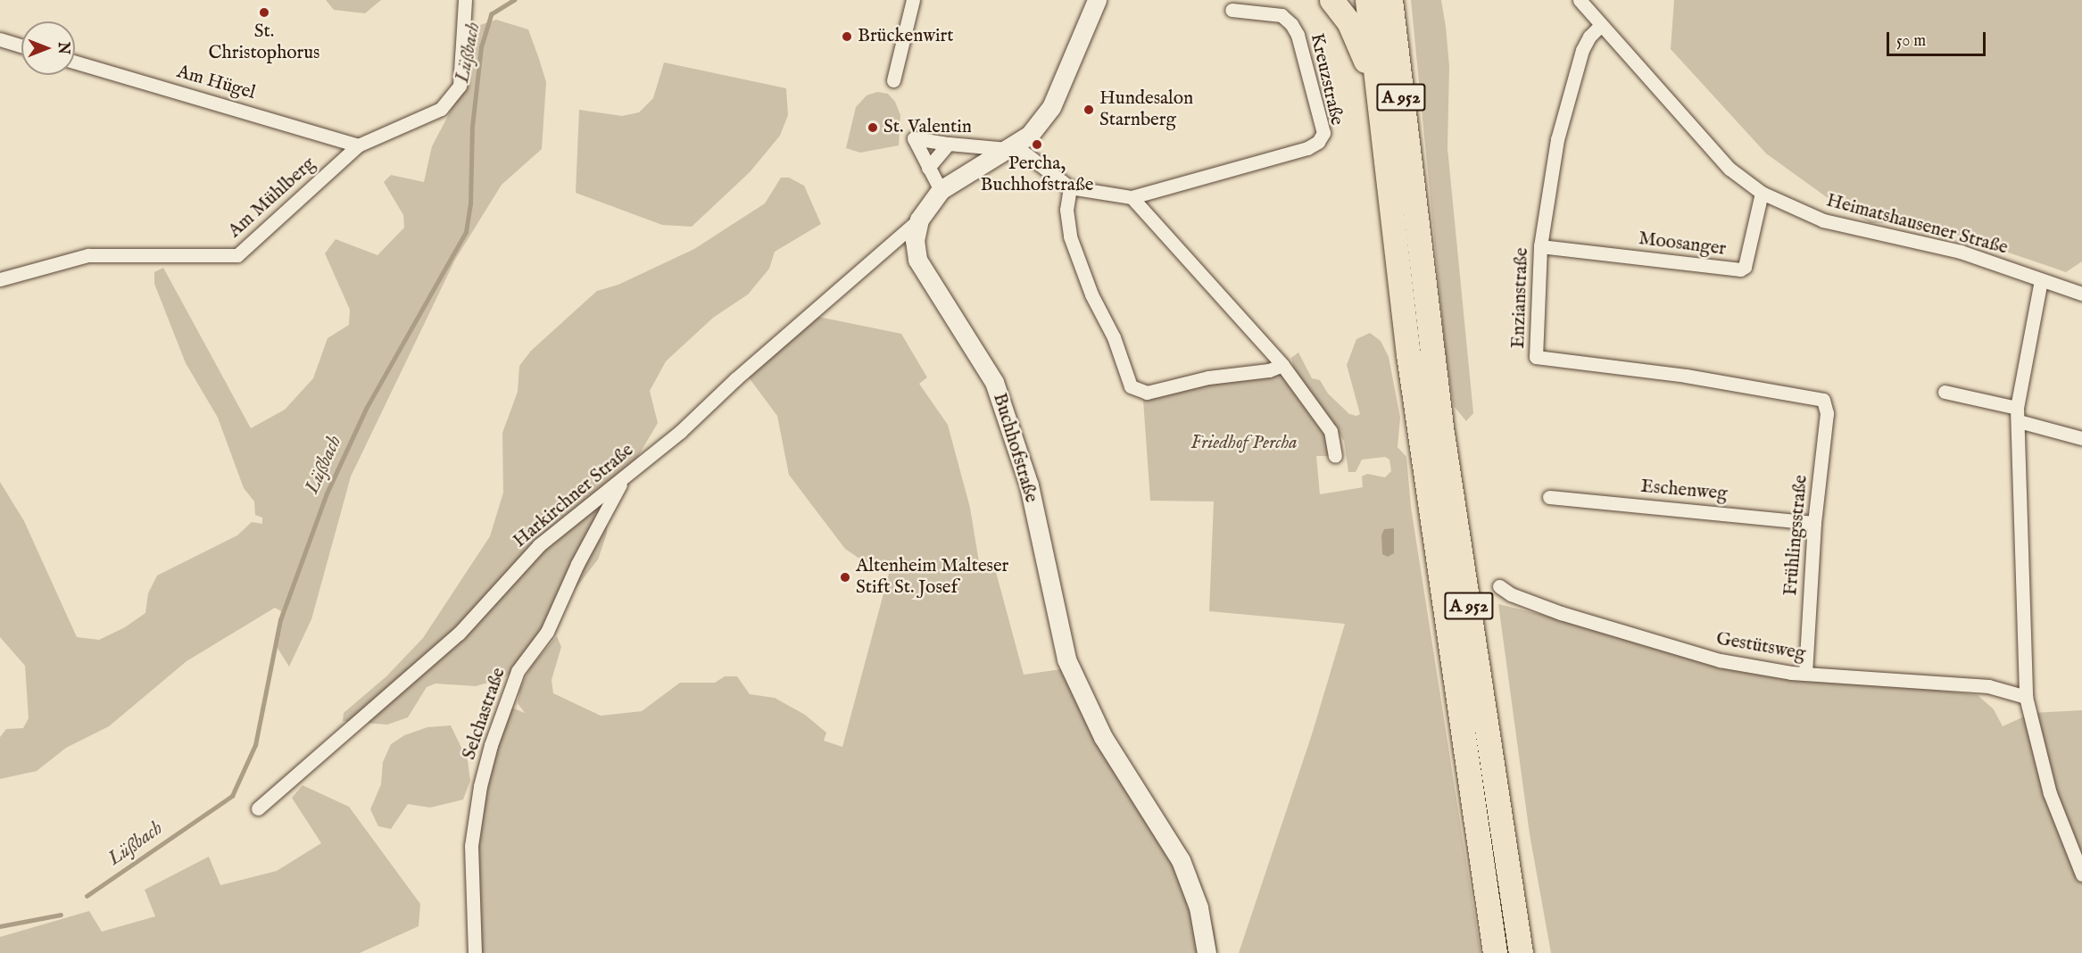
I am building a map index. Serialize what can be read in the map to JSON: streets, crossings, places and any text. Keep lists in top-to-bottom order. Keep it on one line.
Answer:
{"streets":{"highway":["A 952"],"main road":["Buchhofstraße"],"street":["Kreuzstraße","Am Hügel","Am Mühlberg","Heimatshausener Straße","Moosanger","Enzianstraße","Eschenweg","Harkirchner Straße","Frühlingsstraße","Gestütsweg","Selchastraße"]},"crossings":[["Kreuzstraße","Buchhofstraße"],["Am Hügel","Am Mühlberg"],["Heimatshausener Straße","Moosanger"],["Heimatshausener Straße","Enzianstraße"],["Moosanger","Enzianstraße"],["Enzianstraße","Frühlingsstraße"],["Buchhofstraße","Harkirchner Straße"],["Eschenweg","Frühlingsstraße"],["Harkirchner Straße","Selchastraße"],["Frühlingsstraße","Gestütsweg"]],"water":["Lüßbach"],"parks":["Friedhof Percha"],"places":["St. Christophorus","Brückenwirt","Hundesalon Starnberg","St. Valentin","Percha, Buchhofstraße","Altenheim Malteser Stift St. Josef"],"scale_bar":"50 m","north":"right"}
